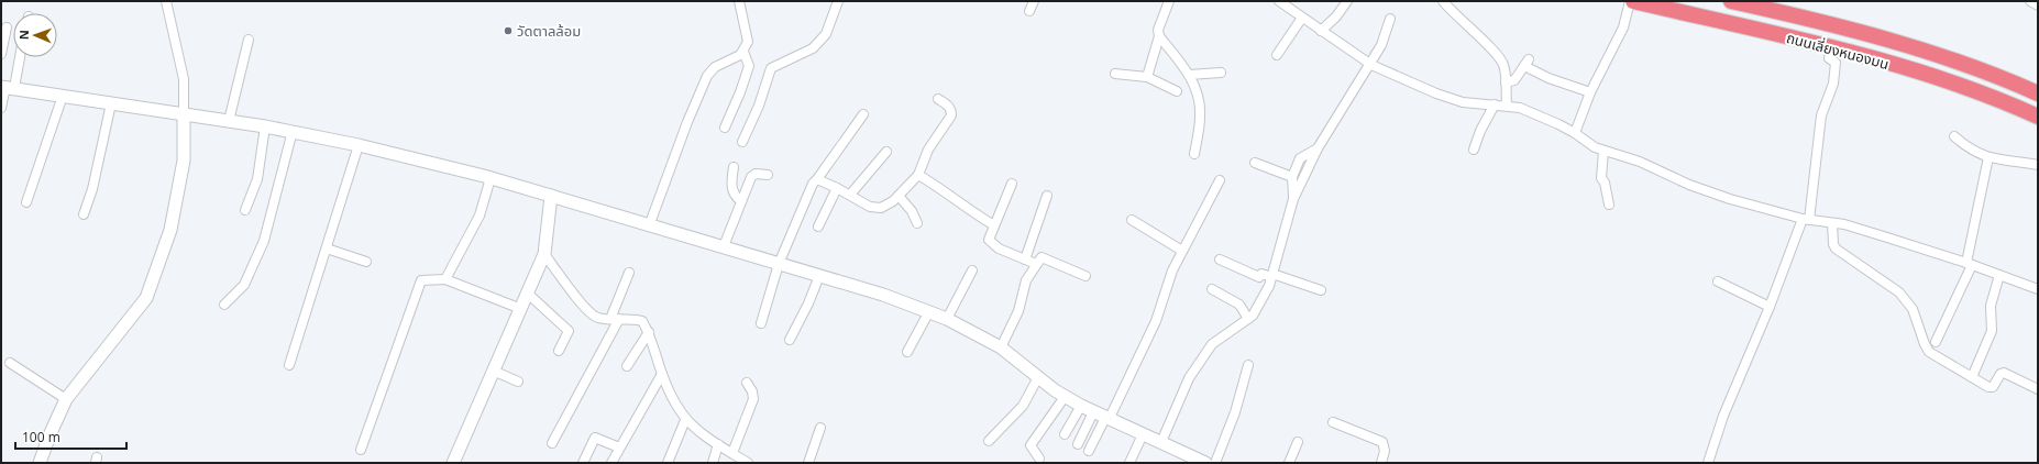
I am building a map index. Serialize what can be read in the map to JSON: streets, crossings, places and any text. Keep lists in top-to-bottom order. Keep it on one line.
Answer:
{"streets":{"highway":["ถนนเลี่ยงหนองมน"]},"places":["วัดตาลล้อม"],"scale_bar":"100 m","north":"left"}
